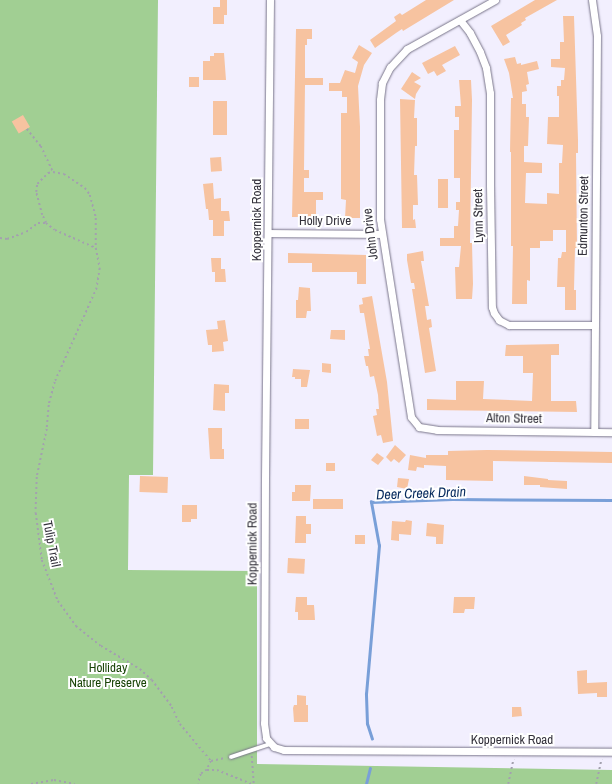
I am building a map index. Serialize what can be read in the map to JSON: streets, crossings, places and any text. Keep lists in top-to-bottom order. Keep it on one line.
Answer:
{"streets":{"street":["Lynn Street","Edmunton Street","Koppernick Road","Holly Drive","John Drive","Alton Street"],"path":["Tulip Trail"]},"crossings":[["Lynn Street","Edmunton Street"],["Lynn Street","John Drive"],["Edmunton Street","Alton Street"],["Koppernick Road","Holly Drive"],["Holly Drive","John Drive"],["John Drive","Alton Street"]],"water":["Deer Creek Drain"],"parks":["Holliday Nature Preserve"]}
